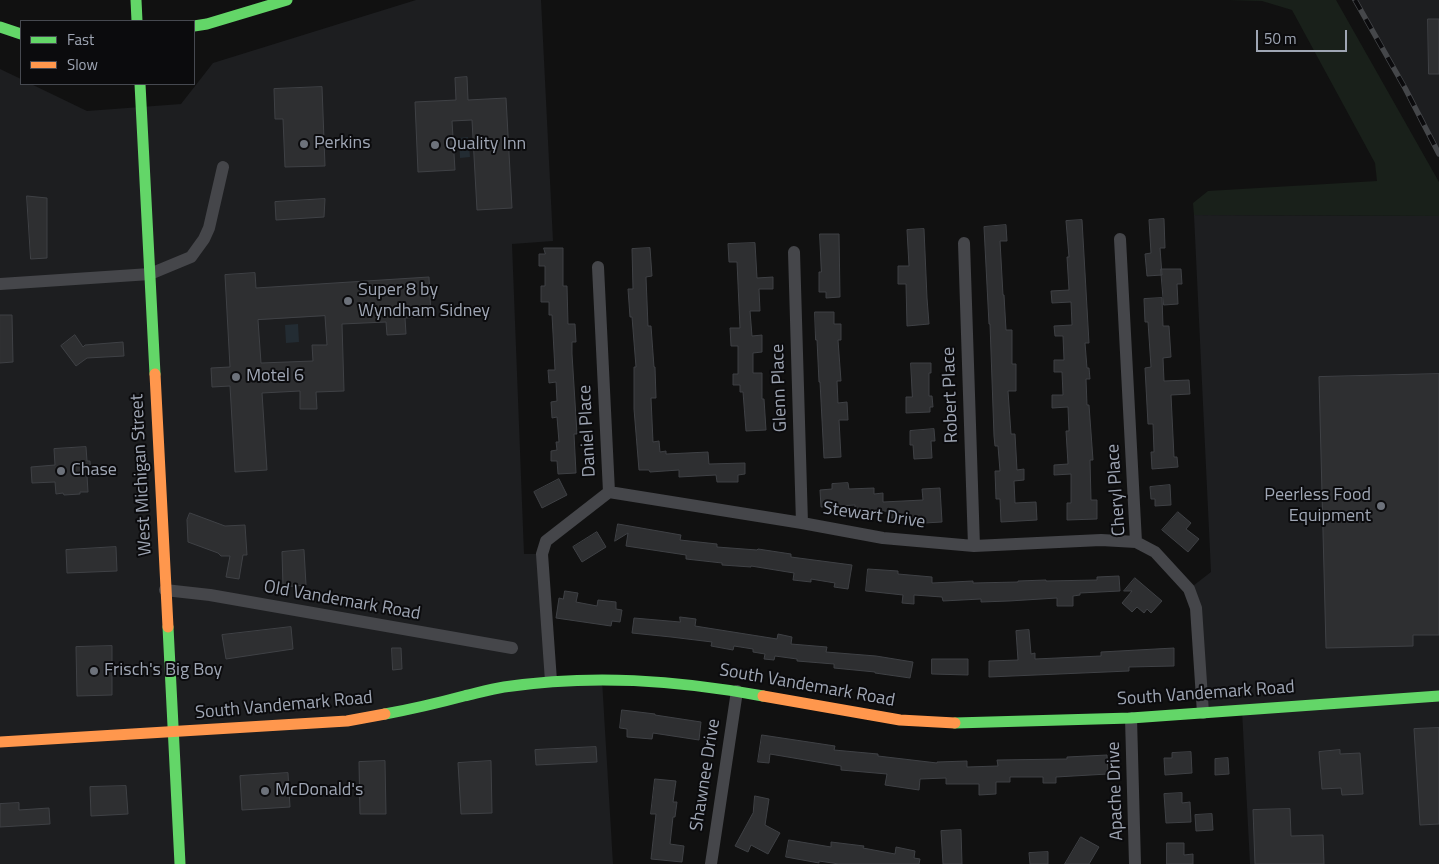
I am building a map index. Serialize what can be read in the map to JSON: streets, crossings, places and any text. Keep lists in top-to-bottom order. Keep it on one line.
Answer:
{"streets":{"main road":["West Michigan Street","South Vandemark Road"],"street":["Glenn Place","Robert Place","Daniel Place","Cheryl Place","Stewart Drive","Old Vandemark Road","Shawnee Drive","Apache Drive"]},"crossings":[["Glenn Place","Stewart Drive"],["Robert Place","Stewart Drive"],["Daniel Place","Stewart Drive"],["Daniel Place","South Vandemark Road"],["West Michigan Street","Old Vandemark Road"],["West Michigan Street","South Vandemark Road"],["Cheryl Place","Stewart Drive"],["Cheryl Place","South Vandemark Road"],["South Vandemark Road","Shawnee Drive"],["South Vandemark Road","Apache Drive"]],"places":["Perkins","Quality Inn","Super 8 by Wyndham Sidney","Motel 6","Chase","Peerless Food Equipment","Frisch's Big Boy","McDonald's"],"legend":["Fast","Slow"],"scale_bar":"50 m"}
